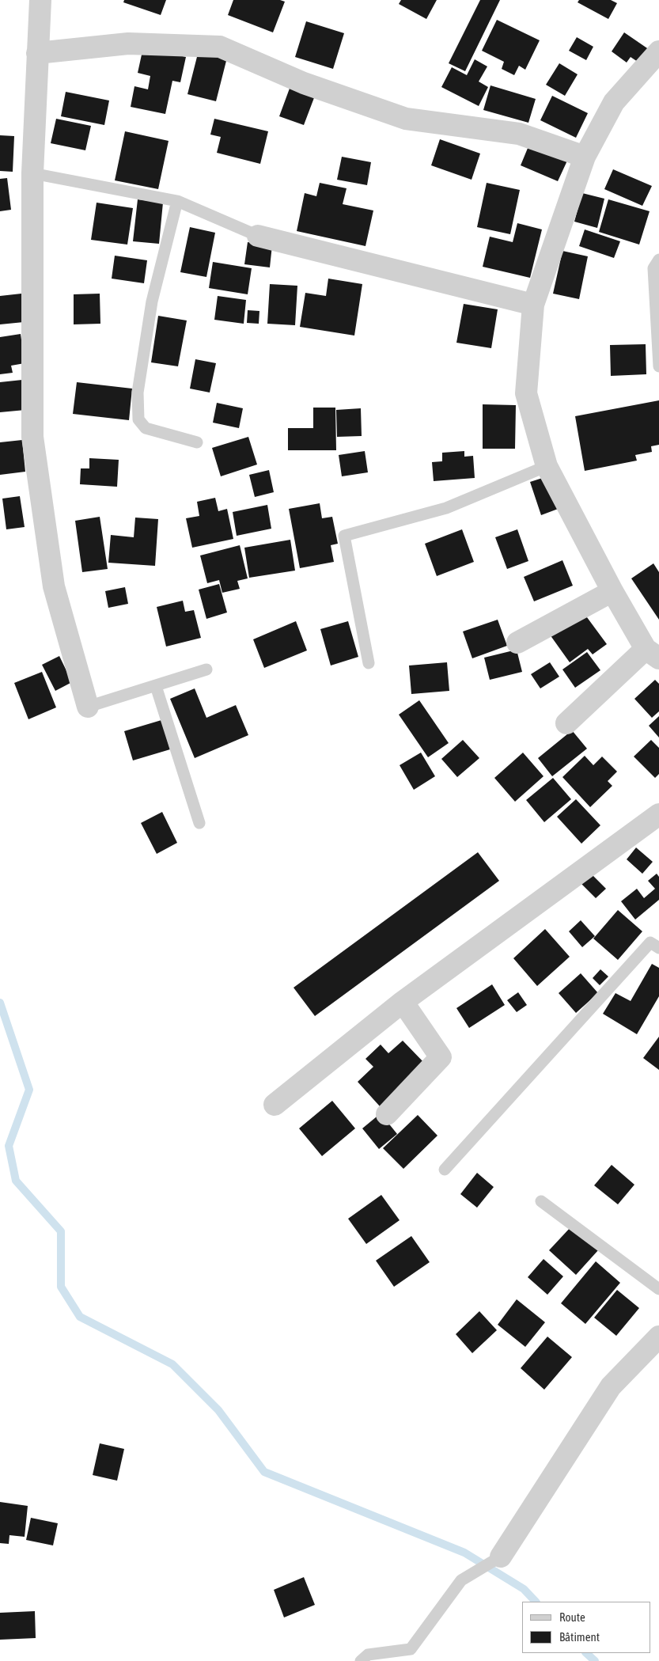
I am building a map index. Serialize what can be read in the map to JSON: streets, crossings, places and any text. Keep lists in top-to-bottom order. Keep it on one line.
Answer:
{"legend":["Route","Bâtiment"]}
